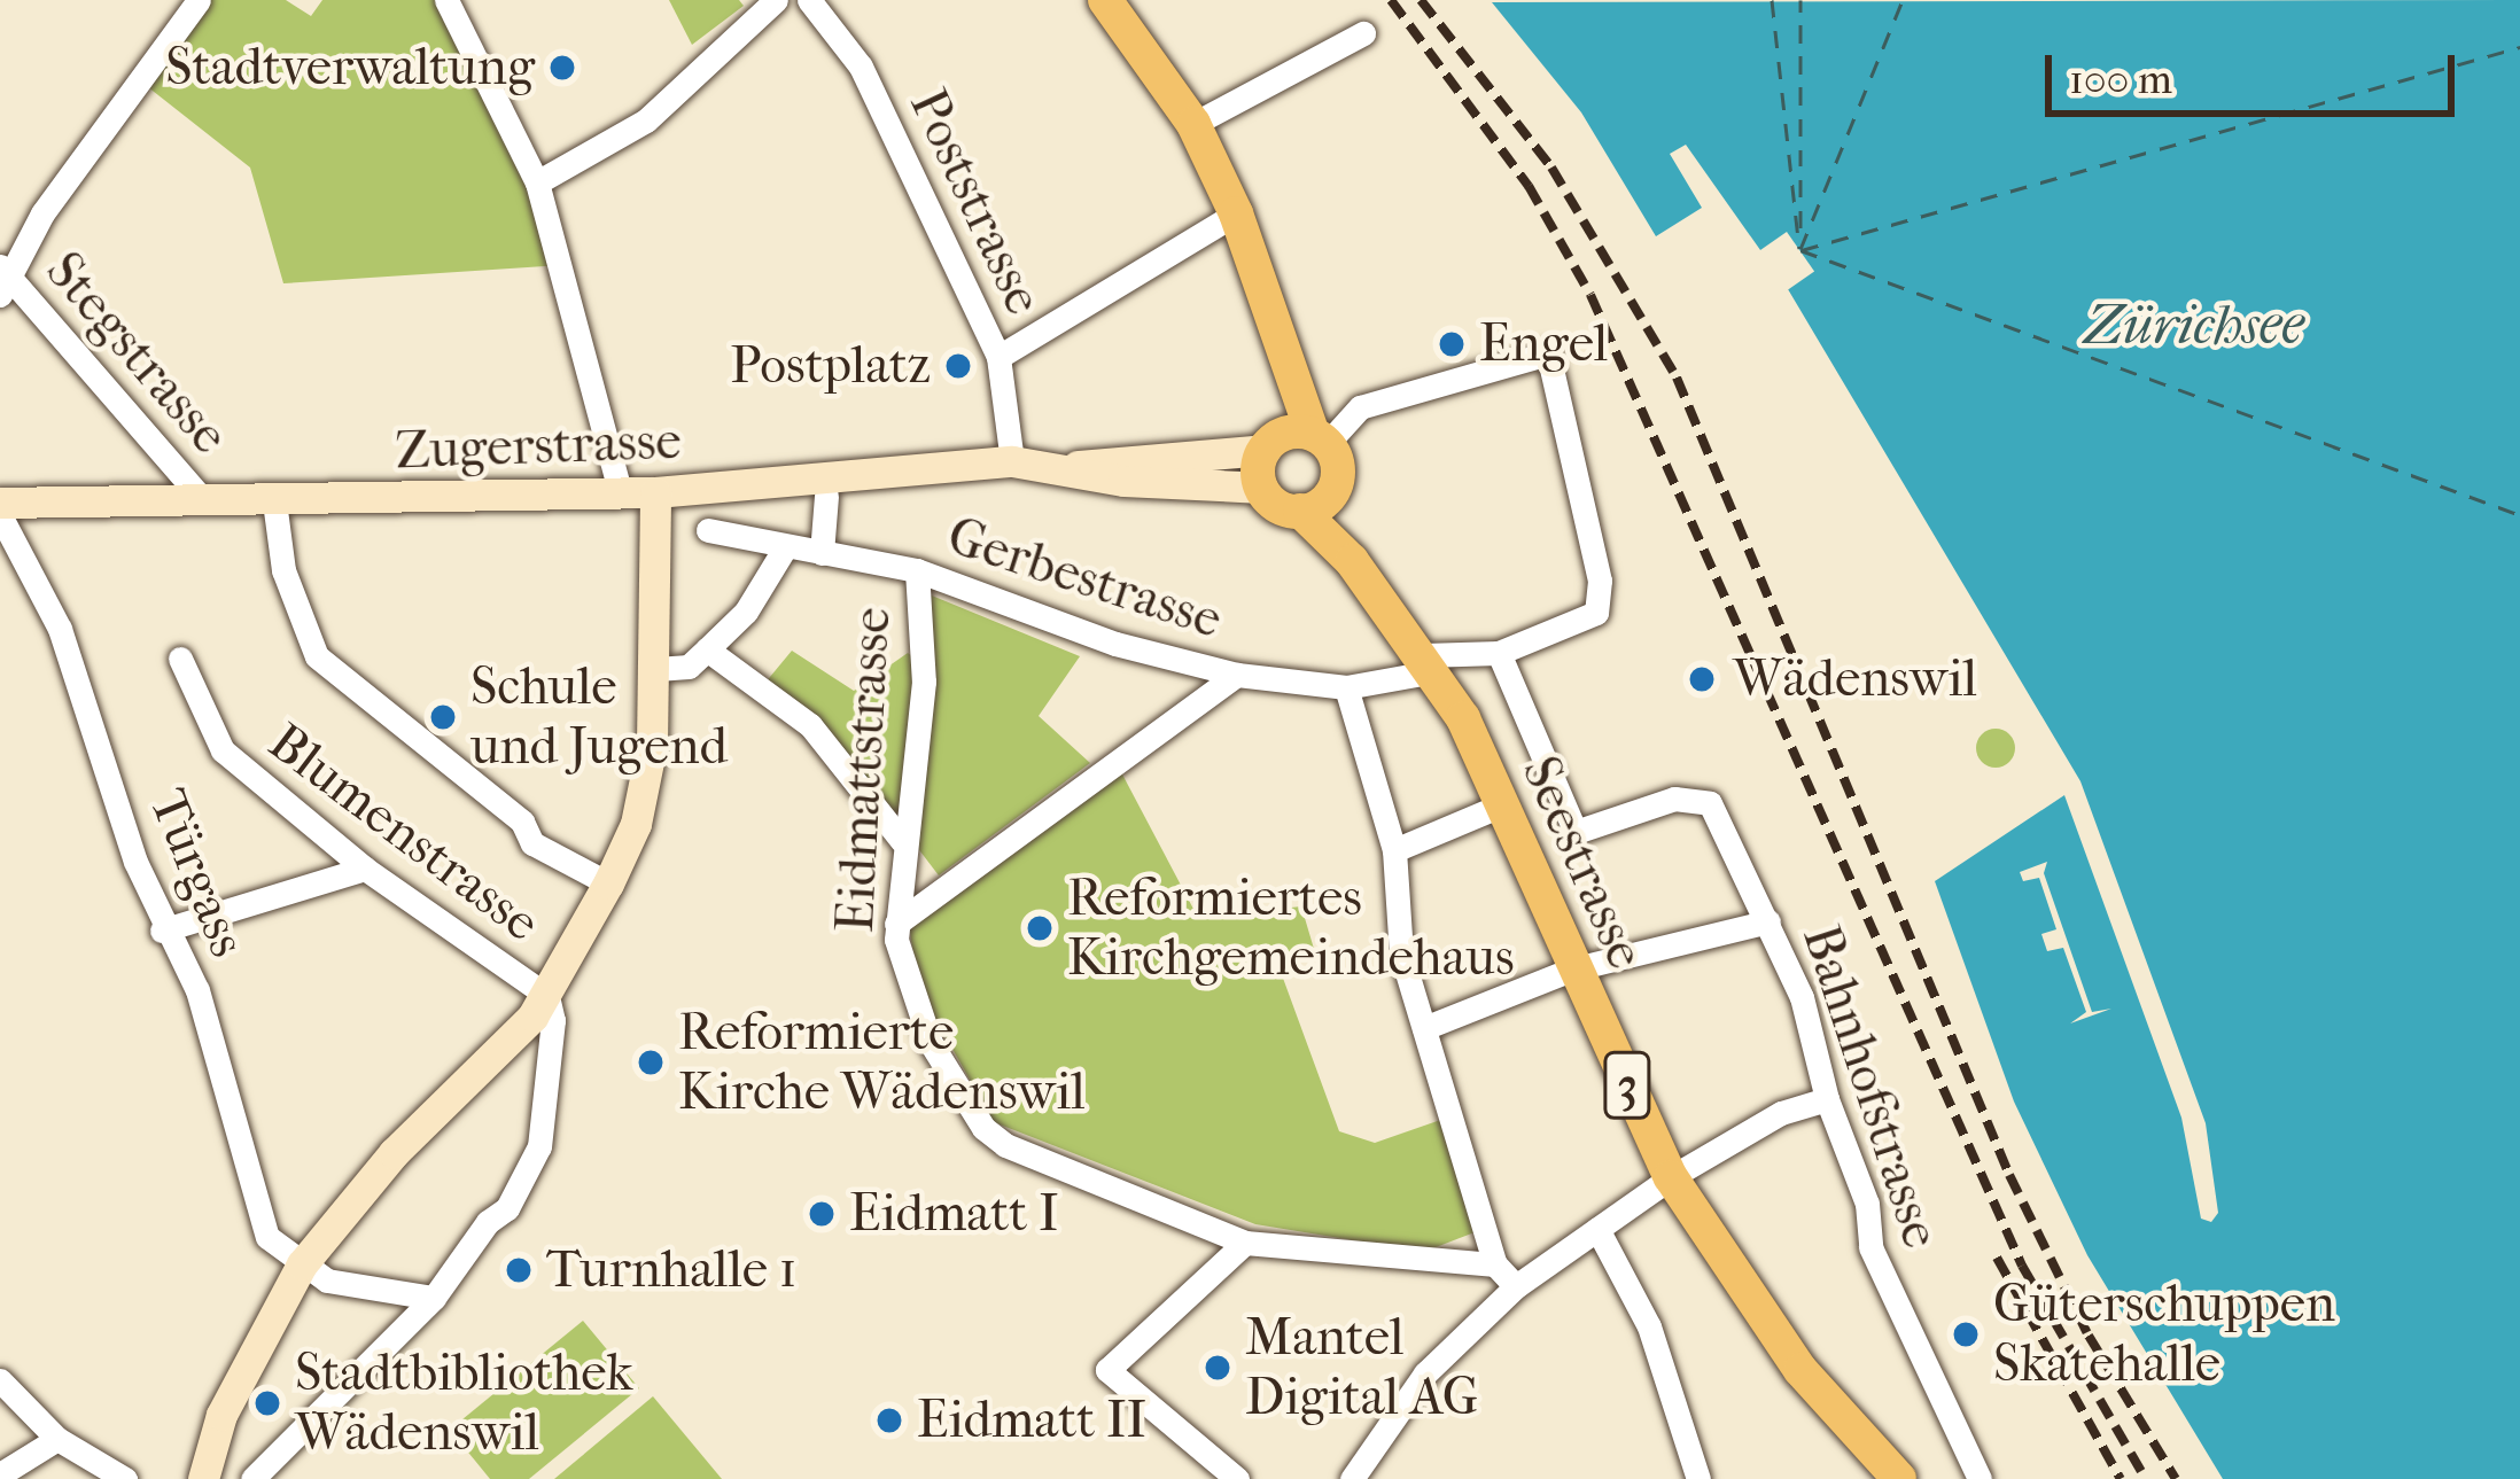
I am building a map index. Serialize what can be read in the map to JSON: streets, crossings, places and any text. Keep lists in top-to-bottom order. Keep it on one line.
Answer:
{"streets":{"main road":["Zugerstrasse","Seestrasse","3"],"street":["Poststrasse","Stegstrasse","Gerbestrasse","Eidmattstrasse","Blumenstrasse","Türgass","Bahnhofstrasse"]},"crossings":[["Poststrasse","Zugerstrasse"],["Stegstrasse","Zugerstrasse"],["Zugerstrasse","Seestrasse"],["Gerbestrasse","Eidmattstrasse"],["Gerbestrasse","Seestrasse"]],"water":["Zürichsee"],"places":["Stadtverwaltung","Engel","Postplatz","Wädenswil","Schule und Jugend","Reformiertes Kirchgemeindehaus","Reformierte Kirche Wädenswil","Eidmatt I","Turnhalle 1","Güterschuppen Skatehalle","Mantel Digital AG","Stadtbibliothek Wädenswil","Eidmatt II"],"scale_bar":"100 m"}
